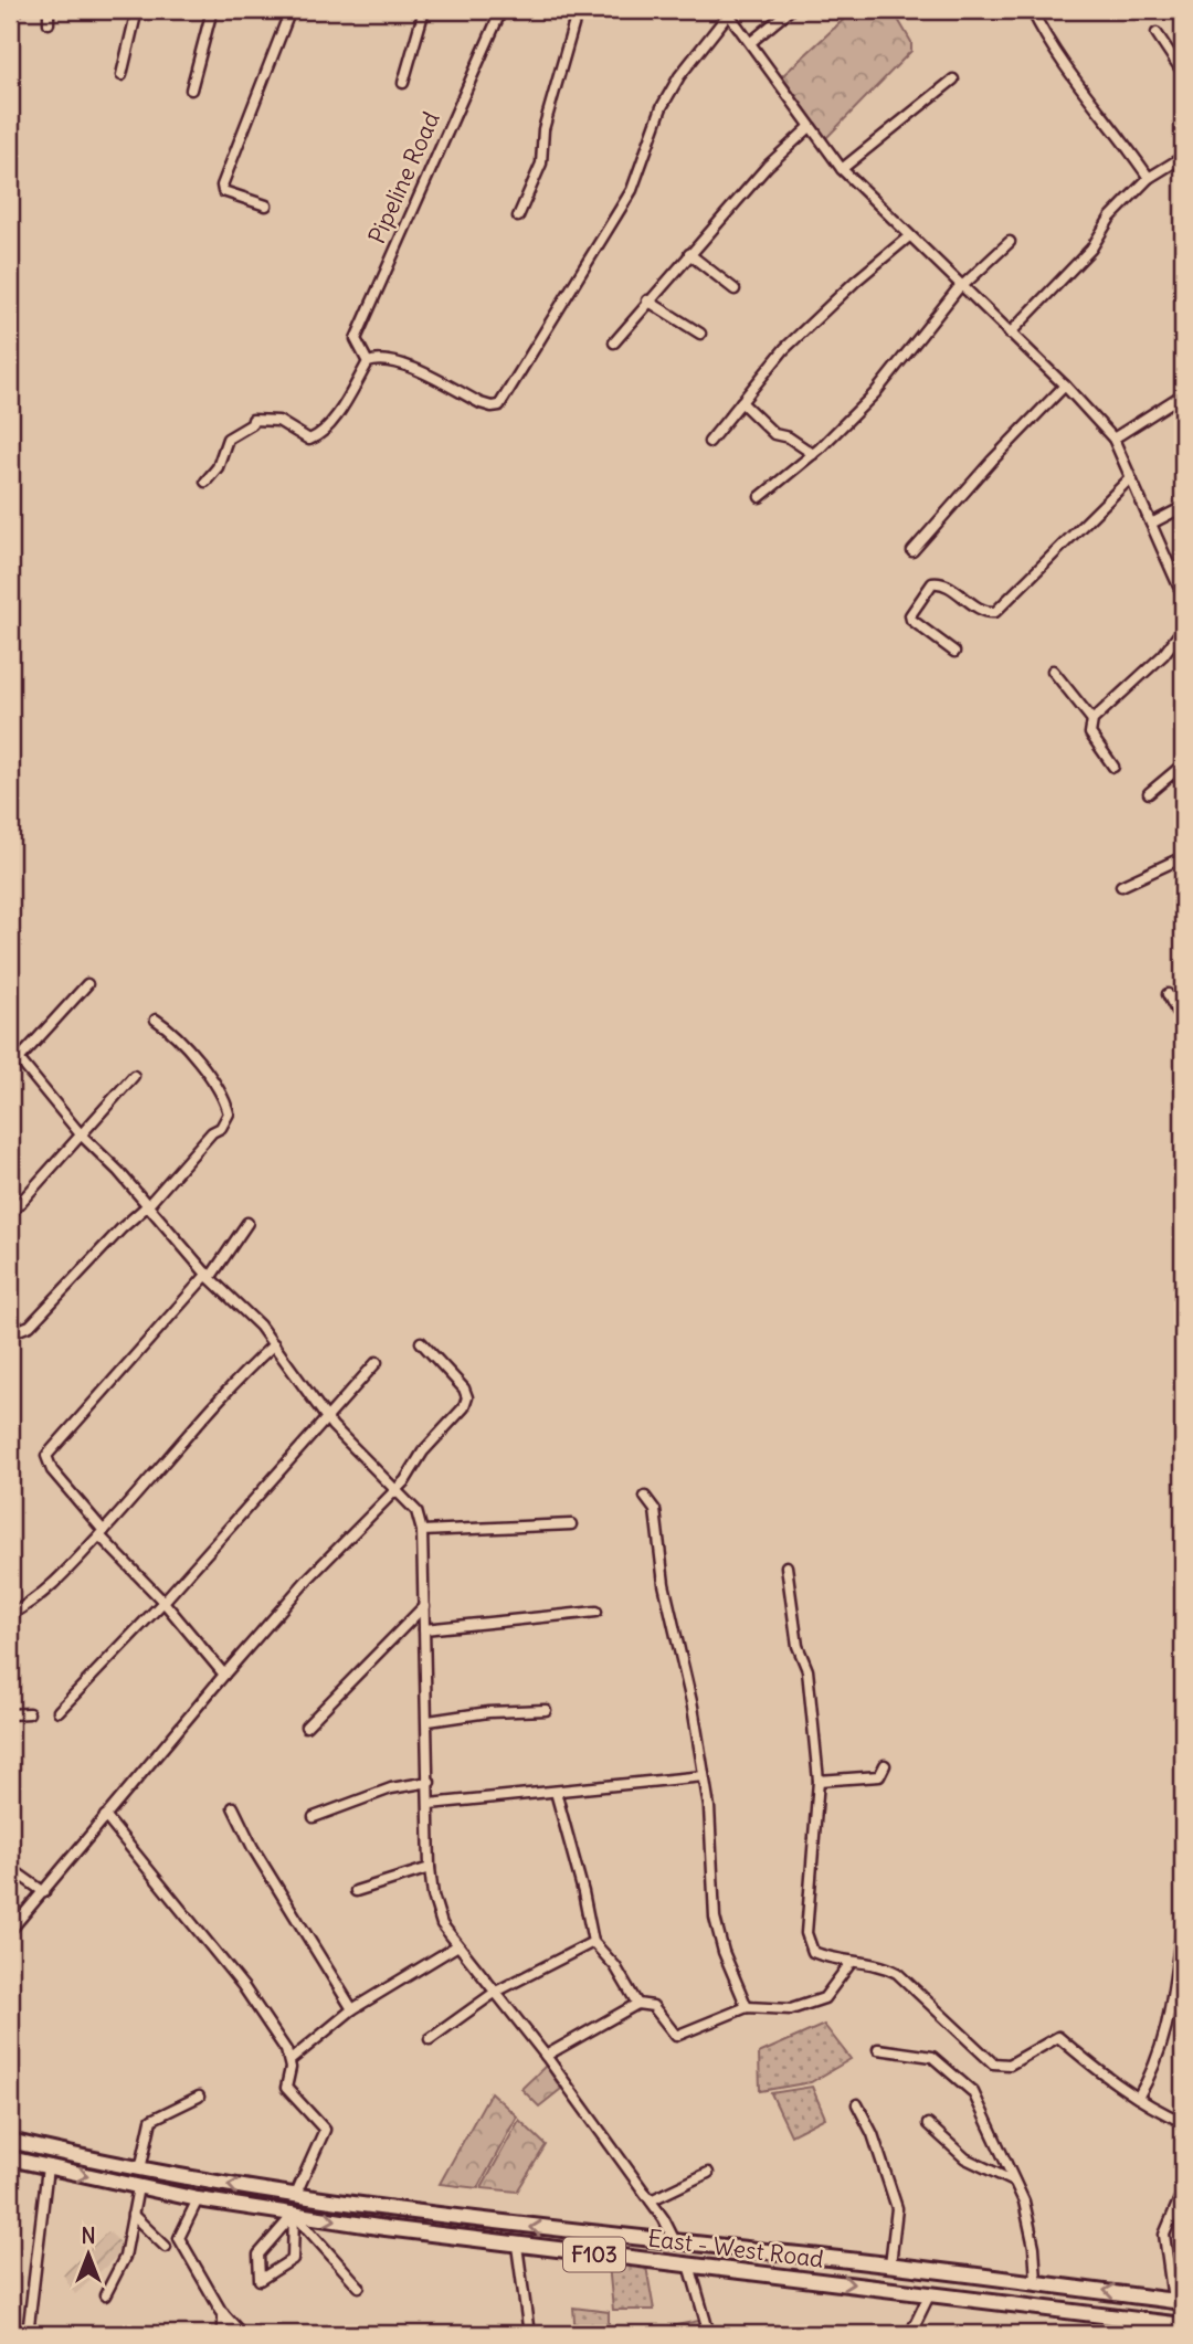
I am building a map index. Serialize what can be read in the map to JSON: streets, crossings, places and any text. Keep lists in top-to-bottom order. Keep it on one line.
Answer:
{"streets":{"main road":["East - West Road","F103"],"street":["Pipeline Road"]},"north":"top"}
